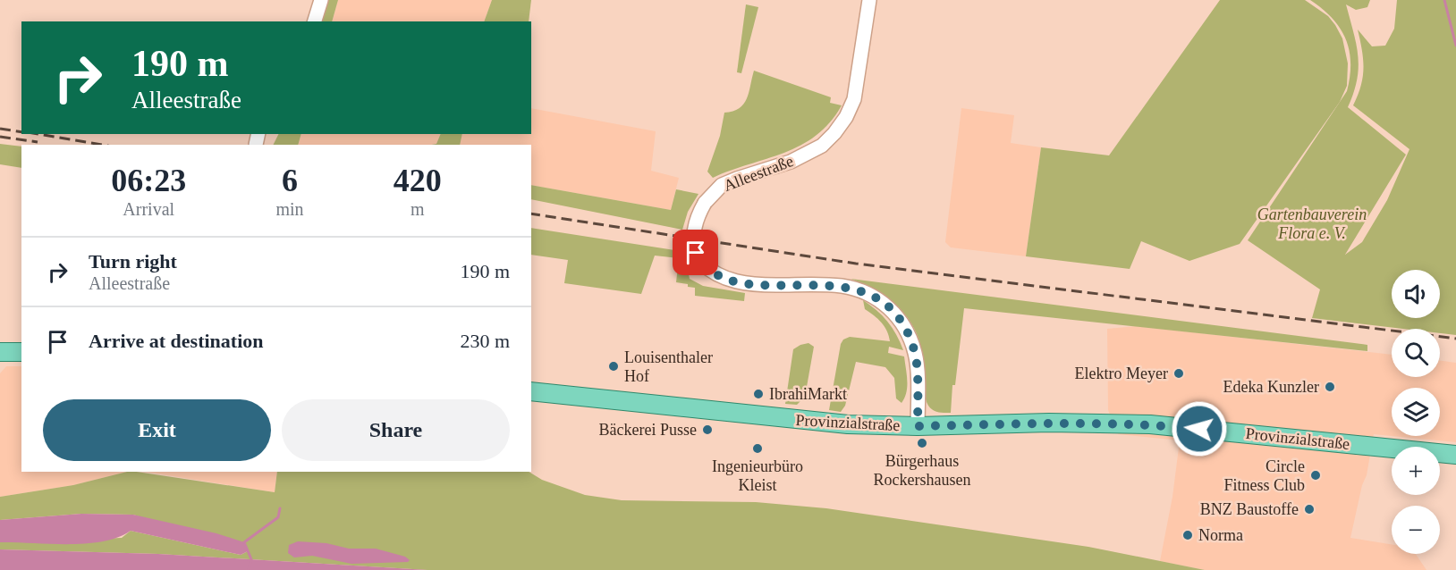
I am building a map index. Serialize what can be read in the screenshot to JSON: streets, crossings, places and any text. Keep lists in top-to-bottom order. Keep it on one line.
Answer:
{"streets":{"main road":["Provinzialstraße"],"street":["Alleestraße"]},"crossings":[["Alleestraße","Provinzialstraße"]],"parks":["Gartenbauverein Flora e. V."],"places":["Louisenthaler Hof","Elektro Meyer","Edeka Kunzler","IbrahiMarkt","Bäckerei Pusse","Bürgerhaus Rockershausen","Ingenieurbüro Kleist","Circle Fitness Club","BNZ Baustoffe","Norma"],"page":{"turn":["190 m","Alleestraße"],"eta":["06:23","Arrival","6","min","420","m"],"list":[{"name":"Turn right","note":"Alleestraße","value":"190 m"},{"name":"Arrive at destination","value":"230 m"}],"map_buttons":["+","−"],"buttons":["Exit","Share"]}}
